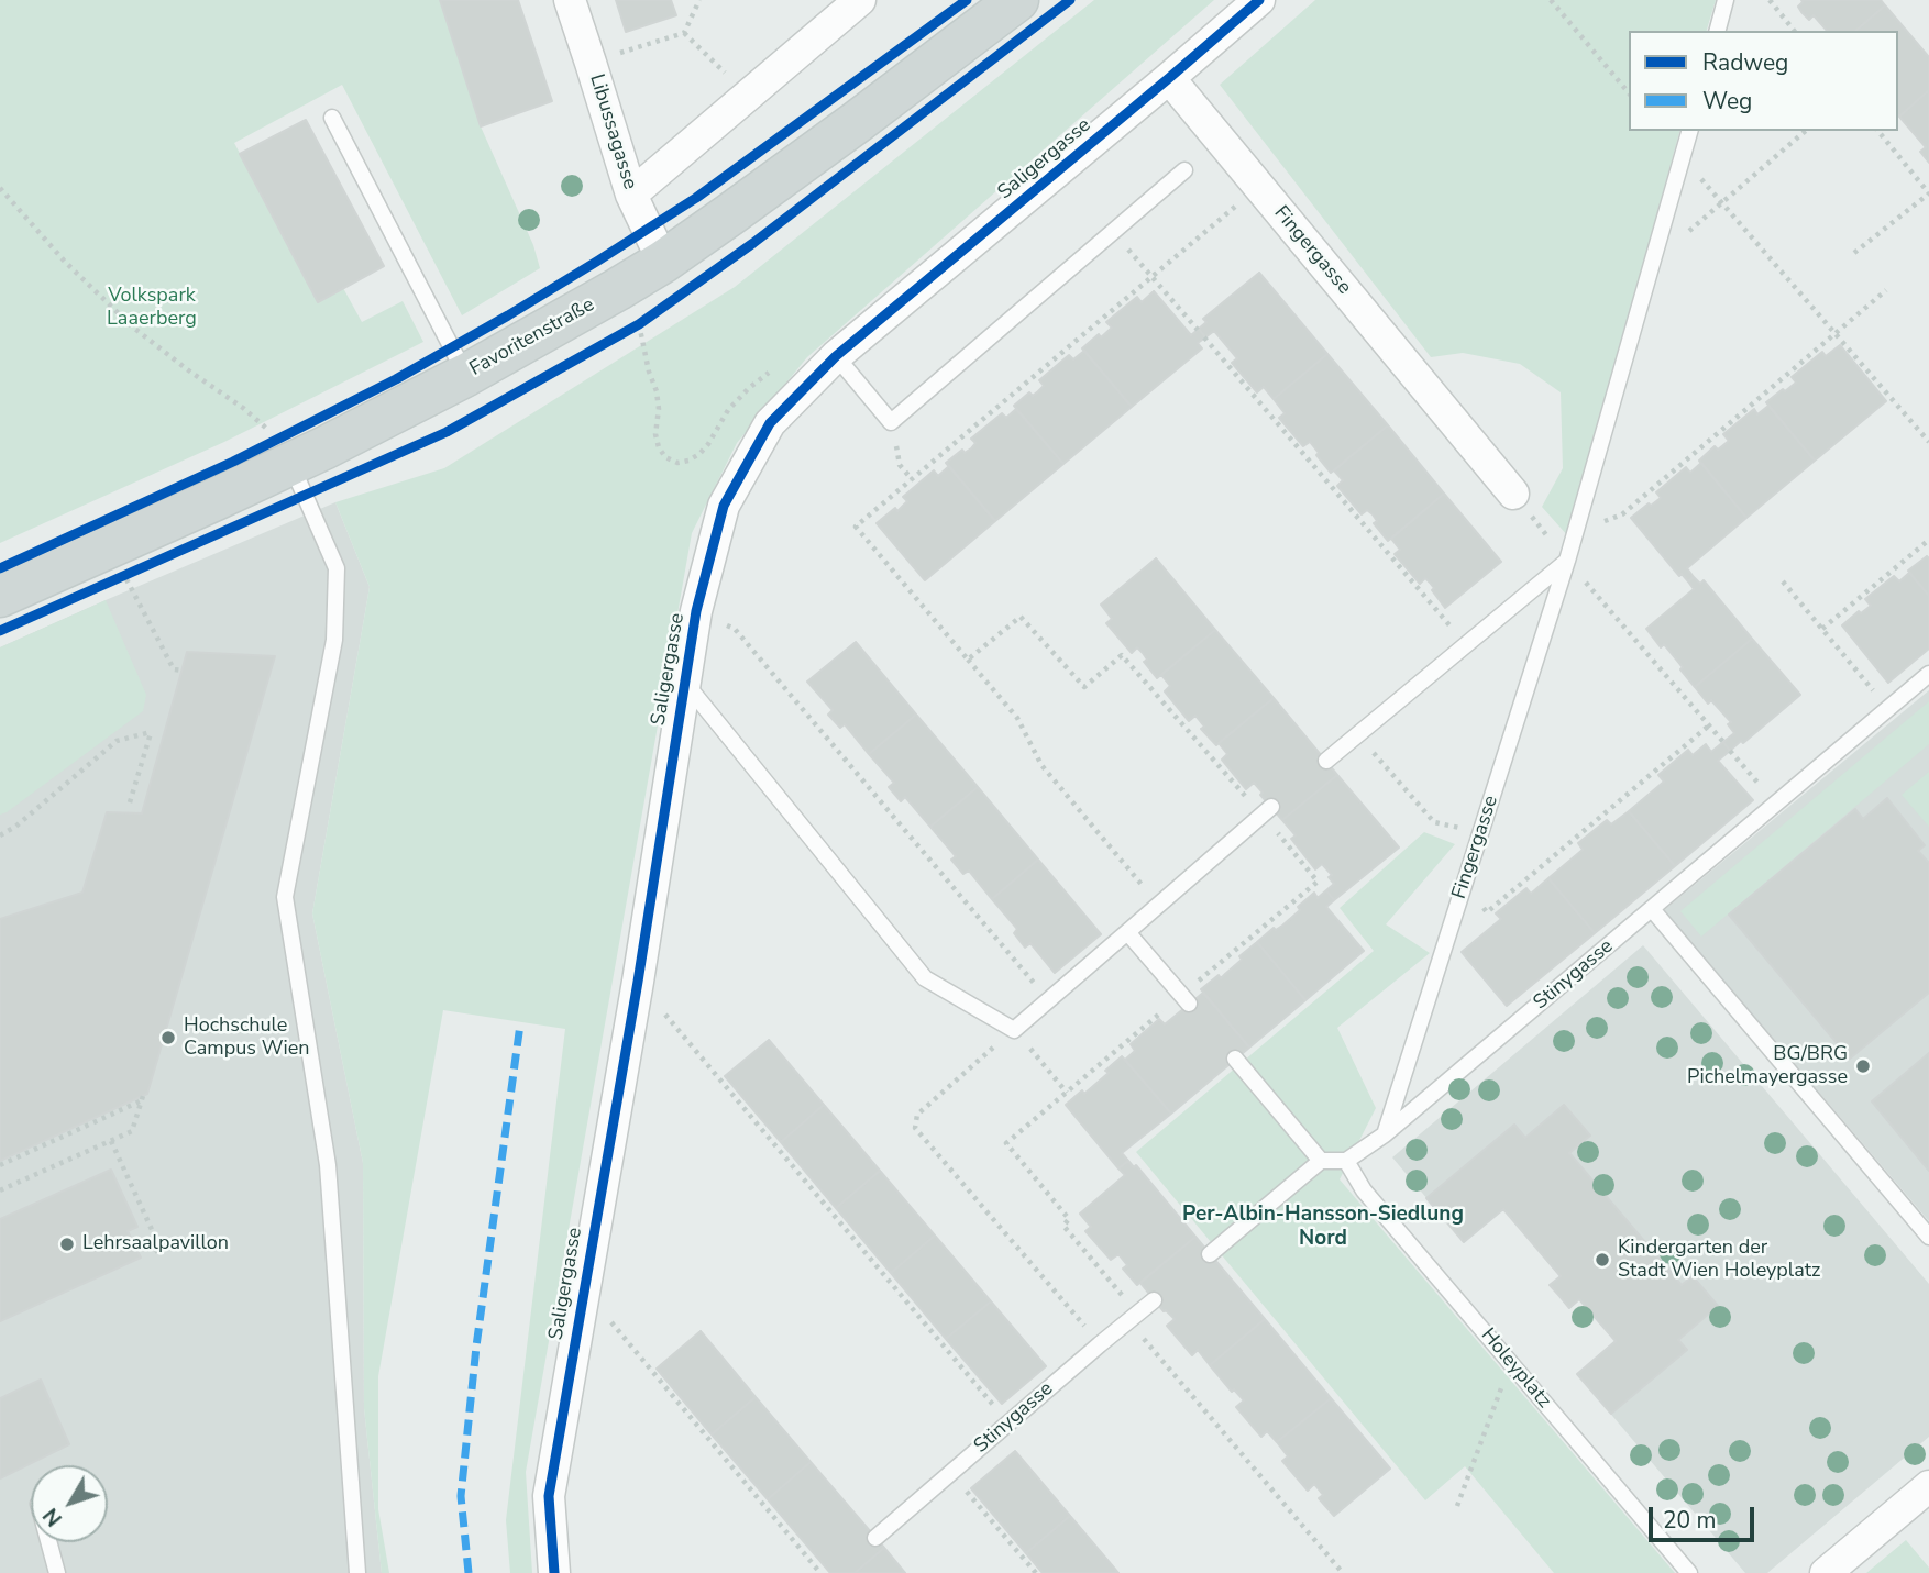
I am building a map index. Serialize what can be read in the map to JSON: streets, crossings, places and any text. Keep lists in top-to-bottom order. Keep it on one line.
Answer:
{"streets":{"main road":["Favoritenstraße"],"street":["Libussagasse","Saligergasse","Fingergasse"],"lane":["Stinygasse","Holeyplatz"]},"crossings":[["Libussagasse","Favoritenstraße"],["Saligergasse","Fingergasse"],["Fingergasse","Stinygasse"],["Stinygasse","Holeyplatz"]],"districts":["Per-Albin-Hansson-Siedlung Nord"],"parks":["Volkspark Laaerberg"],"places":["Hochschule Campus Wien","BG/BRG Pichelmayergasse","Lehrsaalpavillon","Kindergarten der Stadt Wien Holeyplatz"],"legend":["Radweg","Weg"],"scale_bar":"20 m","north":"bottom left"}
